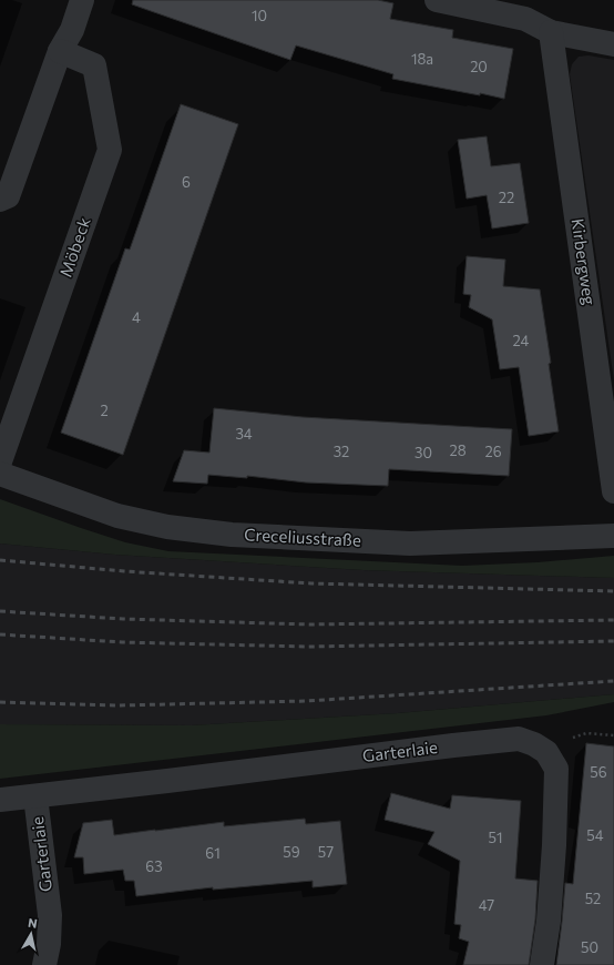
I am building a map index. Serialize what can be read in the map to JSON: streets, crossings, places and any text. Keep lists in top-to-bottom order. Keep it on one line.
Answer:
{"streets":{"street":["Möbeck","Kirbergweg","Creceliusstraße","Garterlaie"]},"house_numbers":["10","18a","20","6","22","4","24","2","34","28","32","26","30","56","54","51","59","57","61","63","52","47","50"],"north":"top"}
